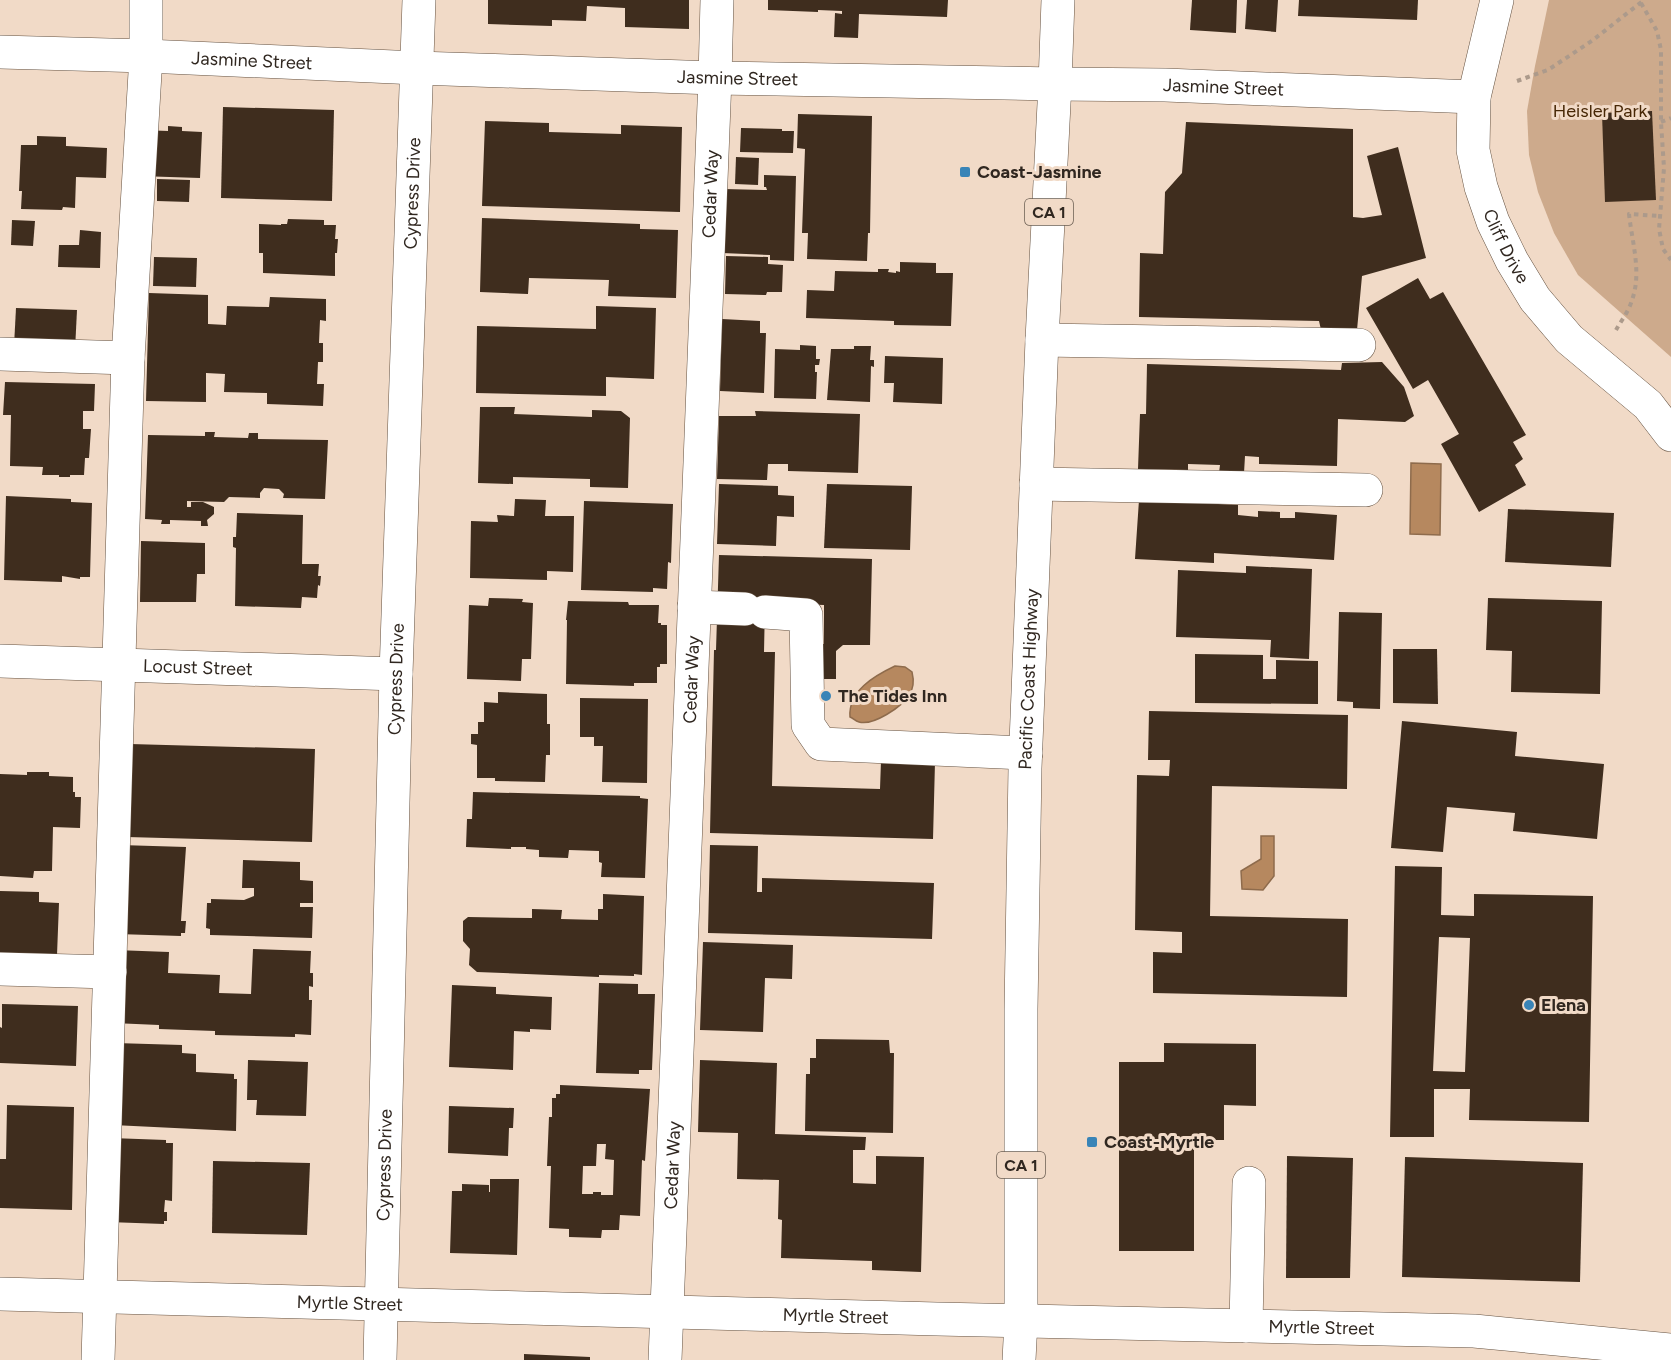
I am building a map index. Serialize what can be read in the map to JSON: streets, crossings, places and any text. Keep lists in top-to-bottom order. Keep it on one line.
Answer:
{"streets":{"main road":["Jasmine Street","Cypress Drive","Cedar Way","CA 1","Cliff Drive","Locust Street","Pacific Coast Highway","Myrtle Street"]},"crossings":[["Jasmine Street","Cypress Drive"],["Jasmine Street","Cedar Way"],["Jasmine Street","Cliff Drive"],["Jasmine Street","Pacific Coast Highway"],["Cypress Drive","Locust Street"],["Cypress Drive","Myrtle Street"],["Cedar Way","Myrtle Street"],["Pacific Coast Highway","Myrtle Street"]],"parks":["Heisler Park"],"places":{"transit":["Coast-Jasmine","Coast-Myrtle"],"other":["The Tides Inn","Elena"]}}
